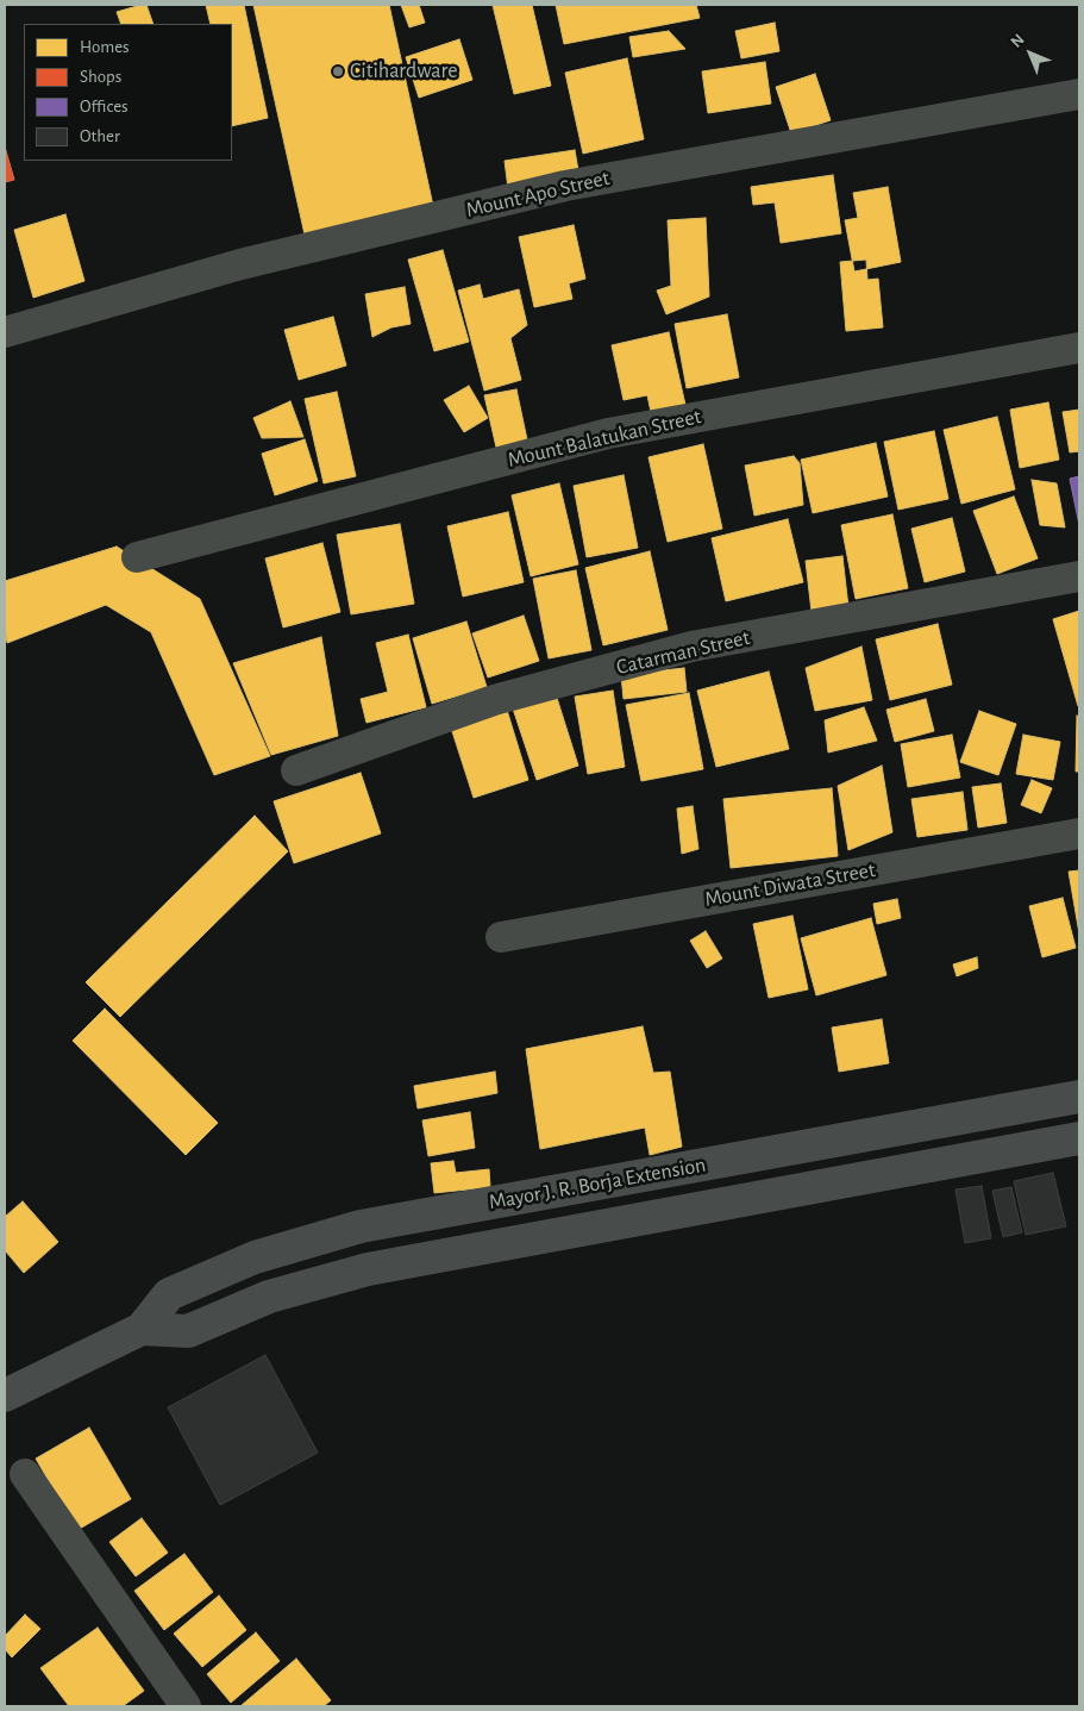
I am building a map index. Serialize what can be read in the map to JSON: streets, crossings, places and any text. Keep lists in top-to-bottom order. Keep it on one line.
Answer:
{"streets":{"main road":["Mayor J. R. Borja Extension"],"street":["Mount Apo Street","Mount Balatukan Street","Catarman Street","Mount Diwata Street"]},"places":["Citihardware"],"legend":["Homes","Shops","Offices","Other"],"north":"top left"}
